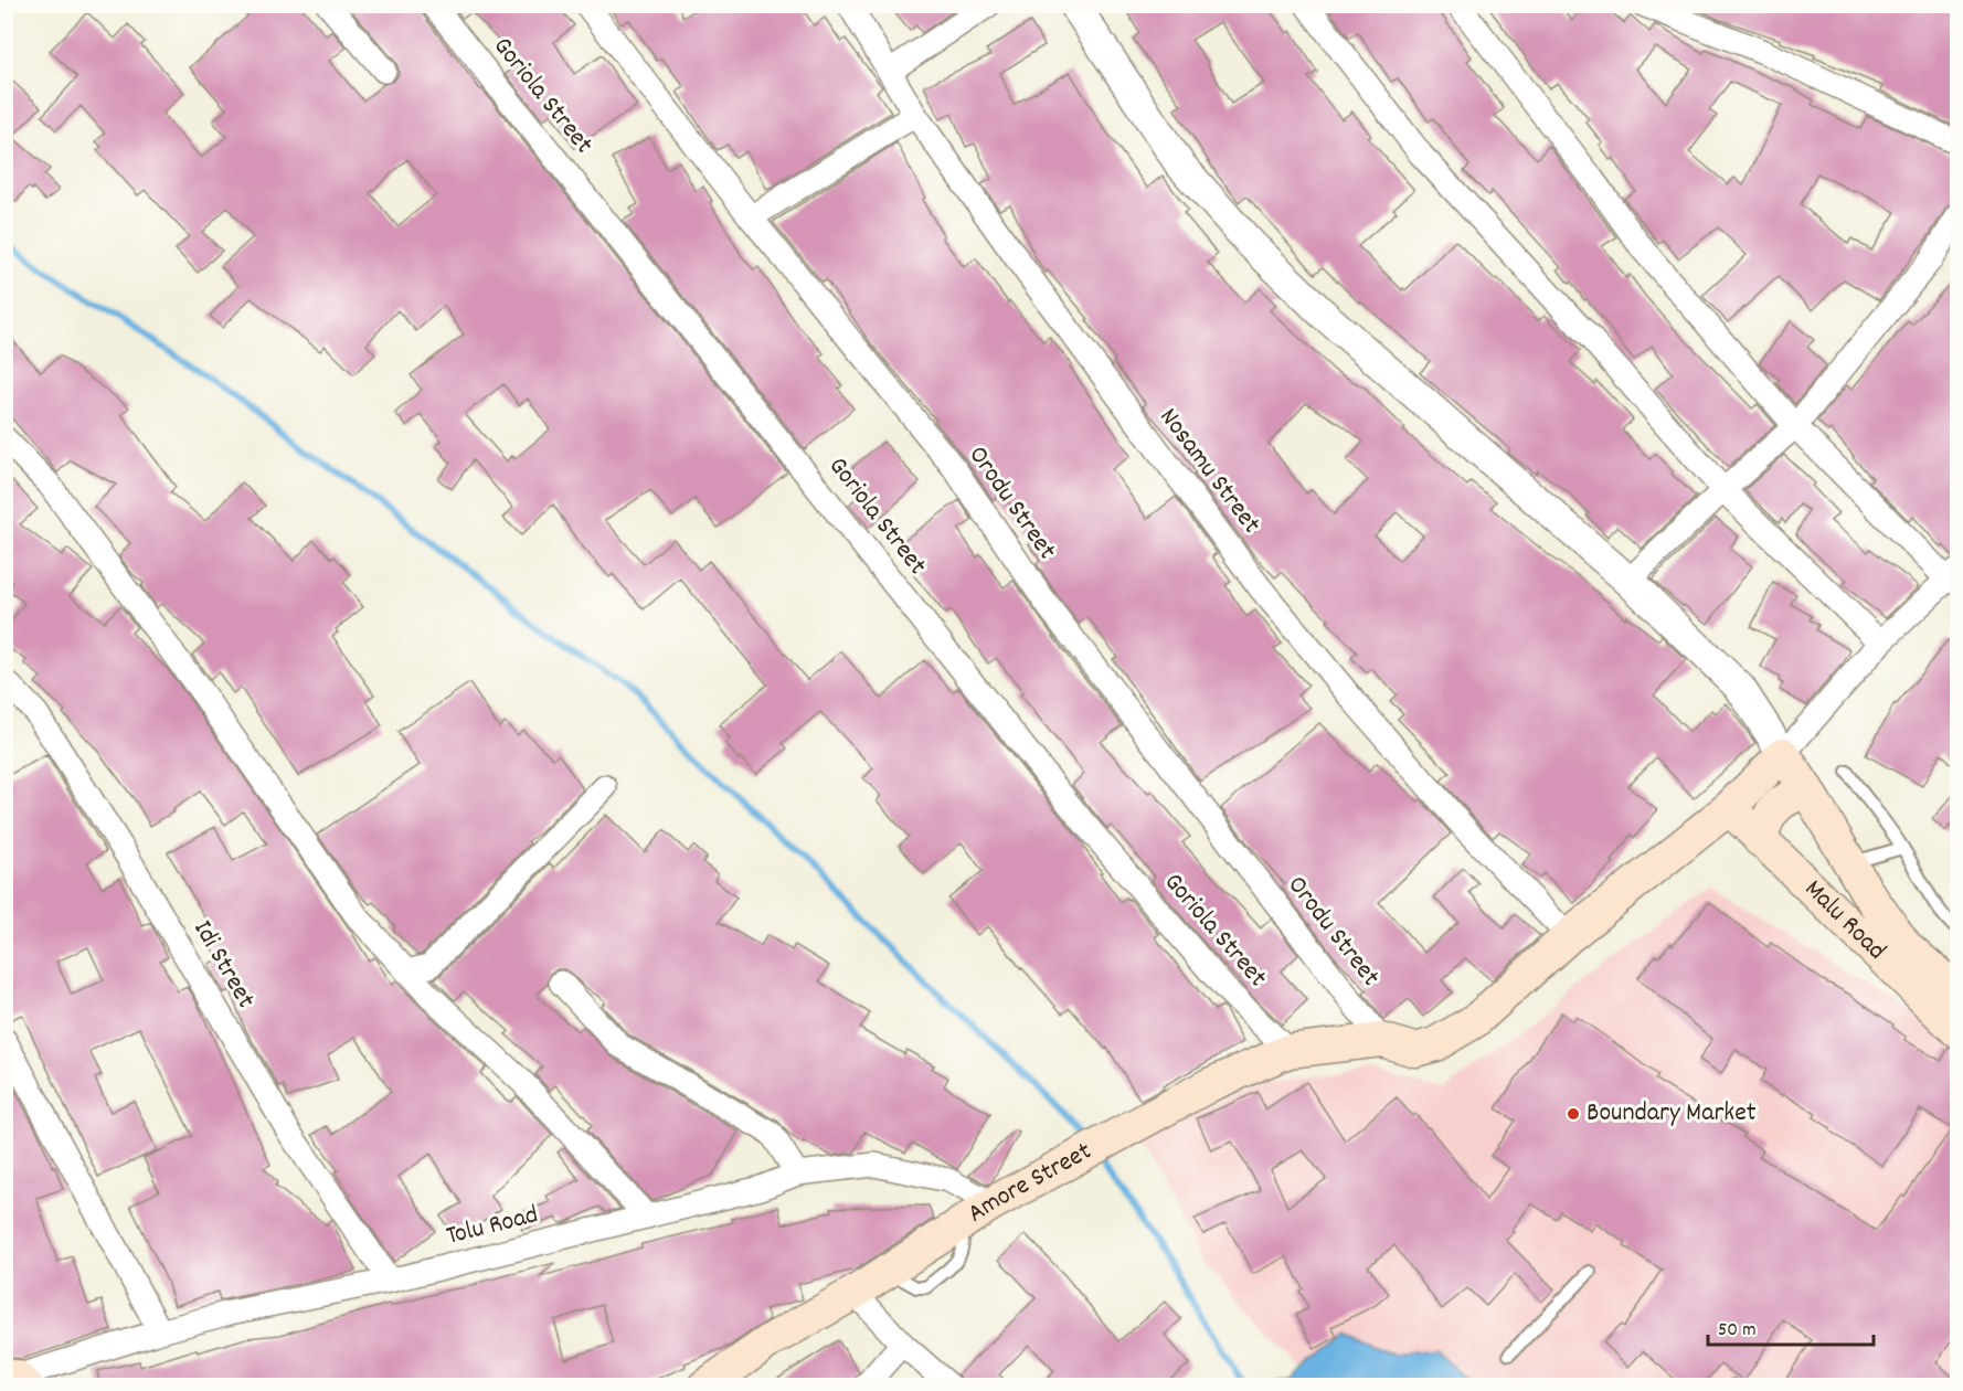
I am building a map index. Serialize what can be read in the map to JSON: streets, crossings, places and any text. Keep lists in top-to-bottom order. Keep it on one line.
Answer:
{"streets":{"main road":["Malu Road","Amore Street"],"street":["Goriola Street","Nosamu Street","Orodu Street","Idi Street","Tolu Road"]},"crossings":[["Goriola Street","Amore Street"],["Orodu Street","Amore Street"],["Idi Street","Tolu Road"],["Amore Street","Tolu Road"]],"places":["Boundary Market"],"scale_bar":"50 m"}
